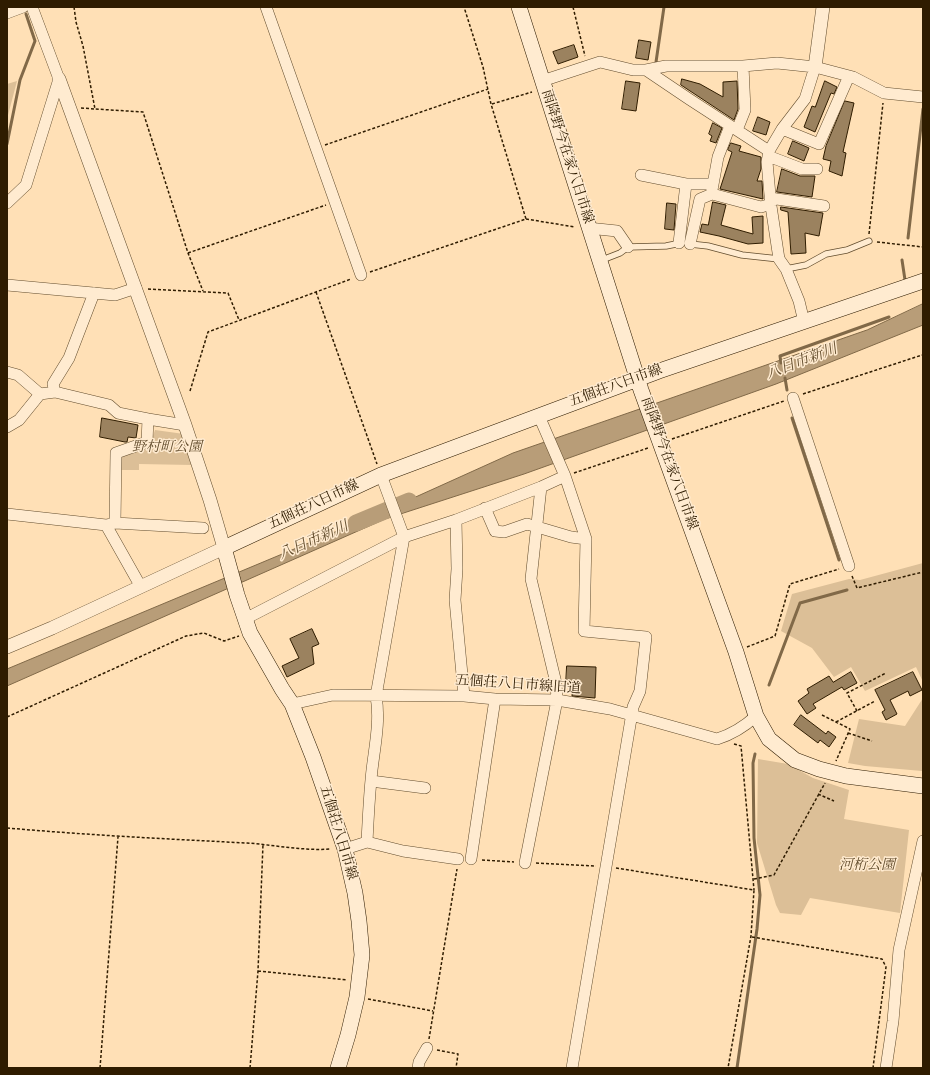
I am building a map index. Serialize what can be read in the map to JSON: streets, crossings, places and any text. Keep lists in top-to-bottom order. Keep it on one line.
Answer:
{"streets":{"main road":["雨降野今在家八日市線","五個荘八日市線"],"street":["五個荘八日市線旧道"]},"crossings":[["雨降野今在家八日市線","五個荘八日市線"],["五個荘八日市線","五個荘八日市線旧道"]],"water":["八日市新川"],"parks":["野村町公園","河桁公園"]}
